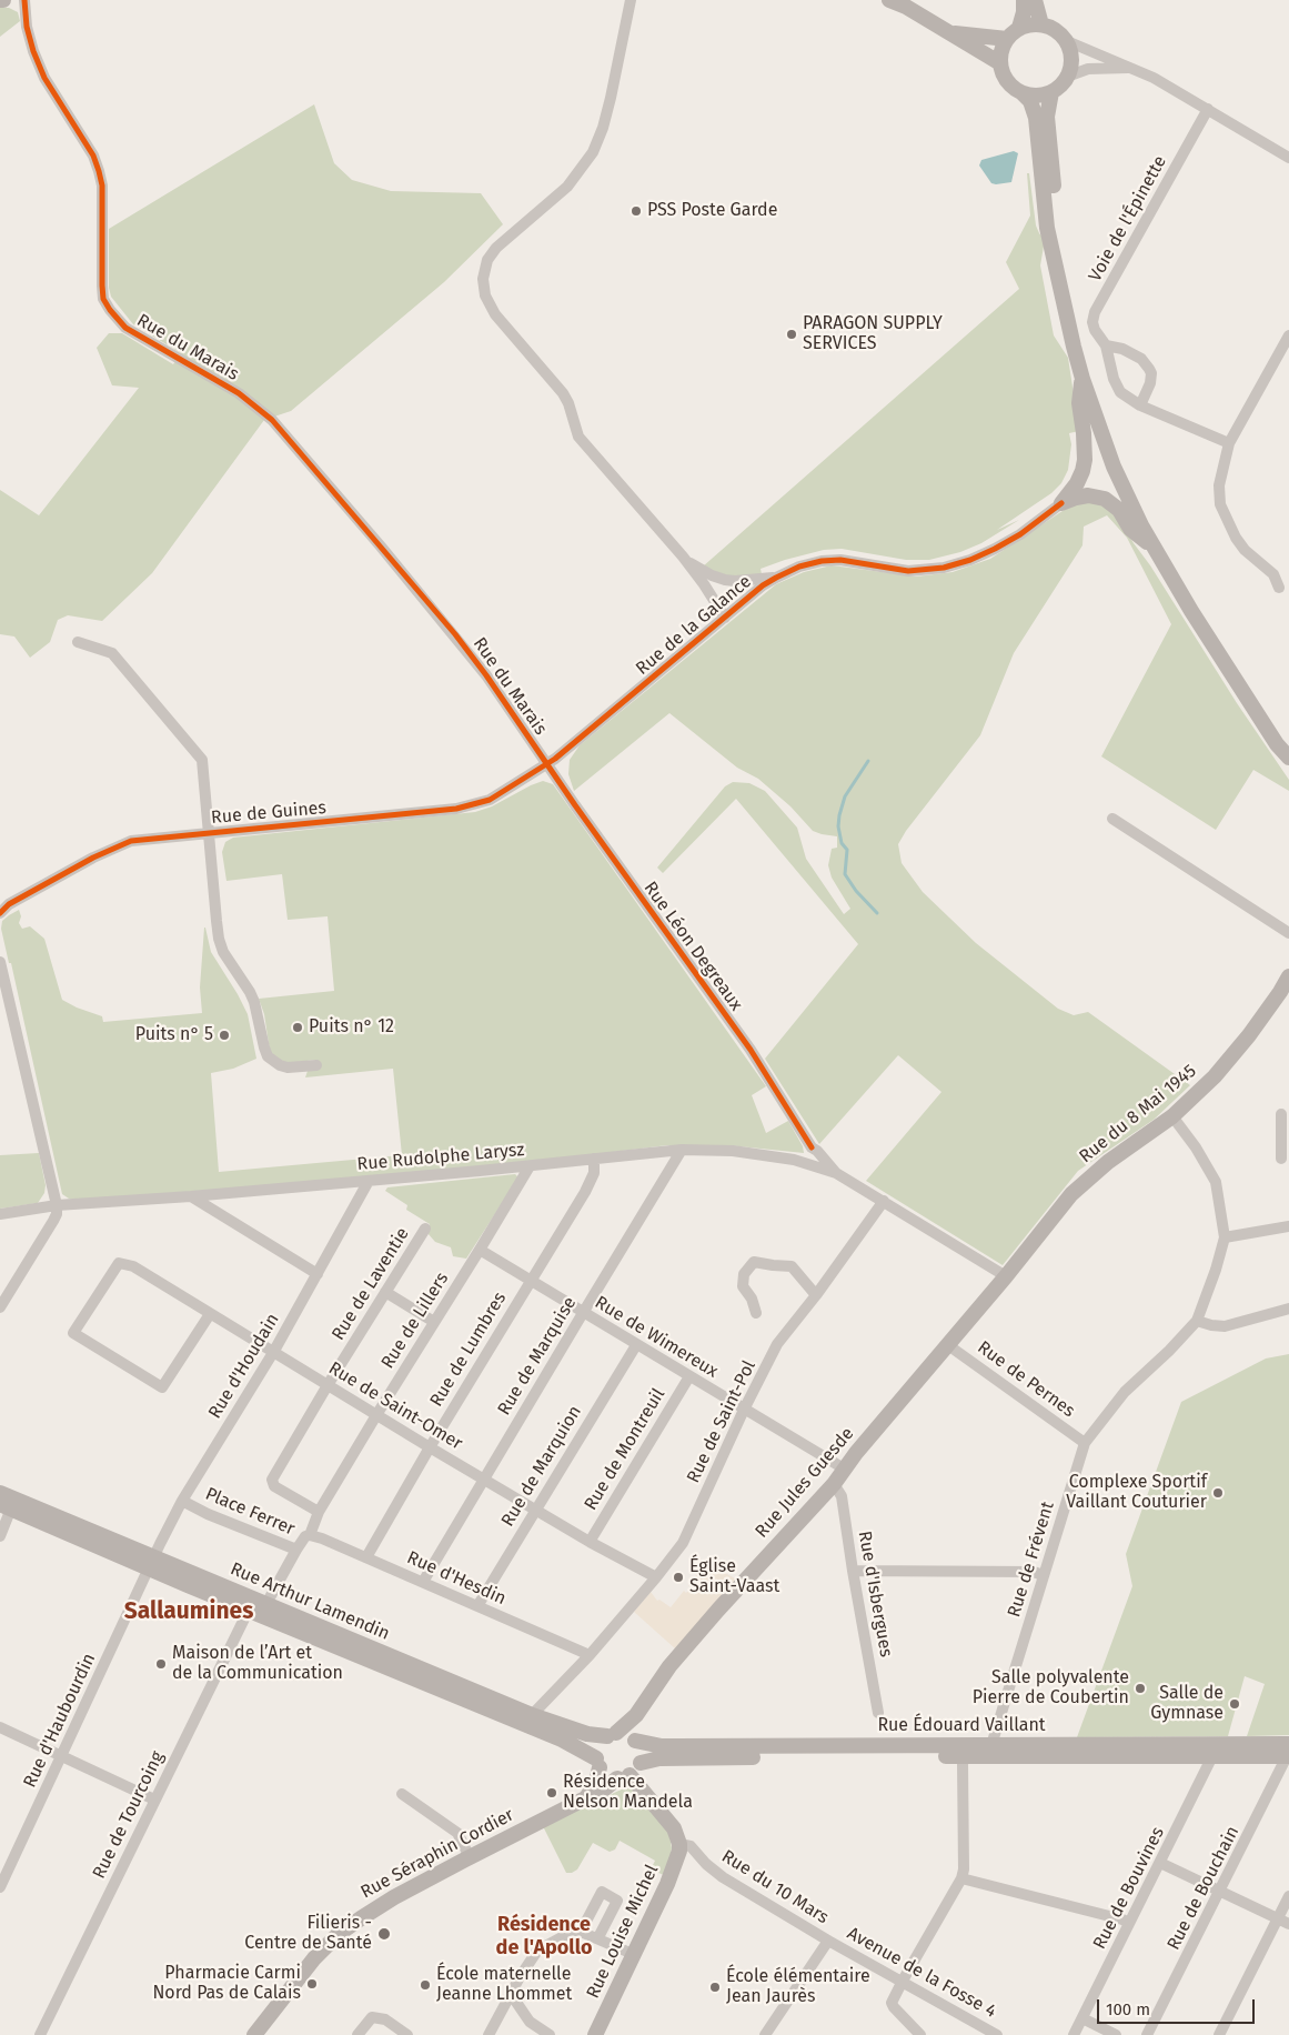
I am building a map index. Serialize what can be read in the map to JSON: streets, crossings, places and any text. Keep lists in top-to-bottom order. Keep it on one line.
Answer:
{"streets":{"main road":["Rue du 8 Mai 1945","Rue Jules Guesde","Rue Arthur Lamendin","Rue Édouard Vaillant","Rue Séraphin Cordier","Rue Louise Michel"],"street":["Voie de l'Épinette","Rue du Marais","Rue de la Galance","Rue de Guines","Rue Léon Degreaux","Rue Rudolphe Larysz","Rue de Laventie","Rue de Lillers","Rue de Wimereux","Rue de Lumbres","Rue de Marquise","Rue d'Houdain","Rue de Pernes","Rue de Saint-Omer","Rue de Saint-Pol","Rue de Montreuil","Rue de Marquion","Place Ferrer","Rue de Frévent","Rue d'Hesdin","Rue d'Isbergues","Rue d'Haubourdin","Rue de Tourcoing","Rue du 10 Mars","Rue de Bouvines","Rue de Bouchain","Avenue de la Fosse 4"]},"crossings":[["Rue du Marais","Rue de la Galance"],["Rue du Marais","Rue de Guines"],["Rue du Marais","Rue Léon Degreaux"],["Rue de la Galance","Rue de Guines"],["Rue de la Galance","Rue Léon Degreaux"],["Rue de Guines","Rue Léon Degreaux"],["Rue Léon Degreaux","Rue du 8 Mai 1945"],["Rue Léon Degreaux","Rue Rudolphe Larysz"],["Rue Léon Degreaux","Rue de Saint-Pol"],["Rue Léon Degreaux","Rue Jules Guesde"],["Rue du 8 Mai 1945","Rue Jules Guesde"],["Rue Rudolphe Larysz","Rue de Lillers"],["Rue Rudolphe Larysz","Rue de Lumbres"],["Rue Rudolphe Larysz","Rue de Marquise"],["Rue Rudolphe Larysz","Rue d'Houdain"],["Rue de Laventie","Rue de Lillers"],["Rue de Laventie","Rue de Saint-Omer"],["Rue de Lillers","Rue de Wimereux"],["Rue de Lillers","Rue de Saint-Omer"],["Rue de Lillers","Place Ferrer"],["Rue de Lillers","Rue d'Hesdin"],["Rue de Wimereux","Rue de Lumbres"],["Rue de Wimereux","Rue de Marquise"],["Rue de Wimereux","Rue de Saint-Pol"],["Rue de Wimereux","Rue de Montreuil"],["Rue de Wimereux","Rue de Marquion"],["Rue de Wimereux","Rue Jules Guesde"],["Rue de Lumbres","Rue de Saint-Omer"],["Rue de Lumbres","Rue d'Hesdin"],["Rue de Marquise","Rue de Saint-Omer"],["Rue de Marquise","Rue d'Hesdin"],["Rue d'Houdain","Rue de Saint-Omer"],["Rue d'Houdain","Place Ferrer"],["Rue d'Houdain","Rue Arthur Lamendin"],["Rue d'Houdain","Rue d'Haubourdin"],["Rue de Pernes","Rue Jules Guesde"],["Rue de Pernes","Rue de Frévent"],["Rue de Saint-Omer","Rue de Saint-Pol"],["Rue de Saint-Omer","Rue de Montreuil"],["Rue de Saint-Omer","Rue de Marquion"],["Rue de Saint-Pol","Rue d'Hesdin"],["Rue de Marquion","Rue d'Hesdin"],["Rue Jules Guesde","Rue d'Isbergues"],["Rue Jules Guesde","Rue Arthur Lamendin"],["Rue Jules Guesde","Rue Édouard Vaillant"],["Rue Jules Guesde","Rue Séraphin Cordier"],["Place Ferrer","Rue Arthur Lamendin"],["Place Ferrer","Rue de Tourcoing"],["Rue de Frévent","Rue Édouard Vaillant"],["Rue Arthur Lamendin","Rue d'Haubourdin"],["Rue Arthur Lamendin","Rue Édouard Vaillant"],["Rue Arthur Lamendin","Rue de Tourcoing"],["Rue Arthur Lamendin","Rue Séraphin Cordier"],["Rue Édouard Vaillant","Rue Séraphin Cordier"],["Rue Édouard Vaillant","Rue de Bouvines"],["Rue Édouard Vaillant","Rue de Bouchain"],["Rue du 10 Mars","Rue Louise Michel"],["Rue du 10 Mars","Avenue de la Fosse 4"]],"districts":["Sallaumines","Résidence de l'Apollo"],"places":["PSS Poste Garde","PARAGON SUPPLY SERVICES","Puits n° 12","Puits n° 5","Complexe Sportif Vaillant Couturier","Église Saint-Vaast","Maison de l’Art et de la Communication","Salle polyvalente Pierre de Coubertin","Salle de Gymnase","Résidence Nelson Mandela","Filieris - Centre de Santé","Pharmacie Carmi Nord Pas de Calais","École maternelle Jeanne Lhommet","École élémentaire Jean Jaurès"],"scale_bar":"100 m"}
